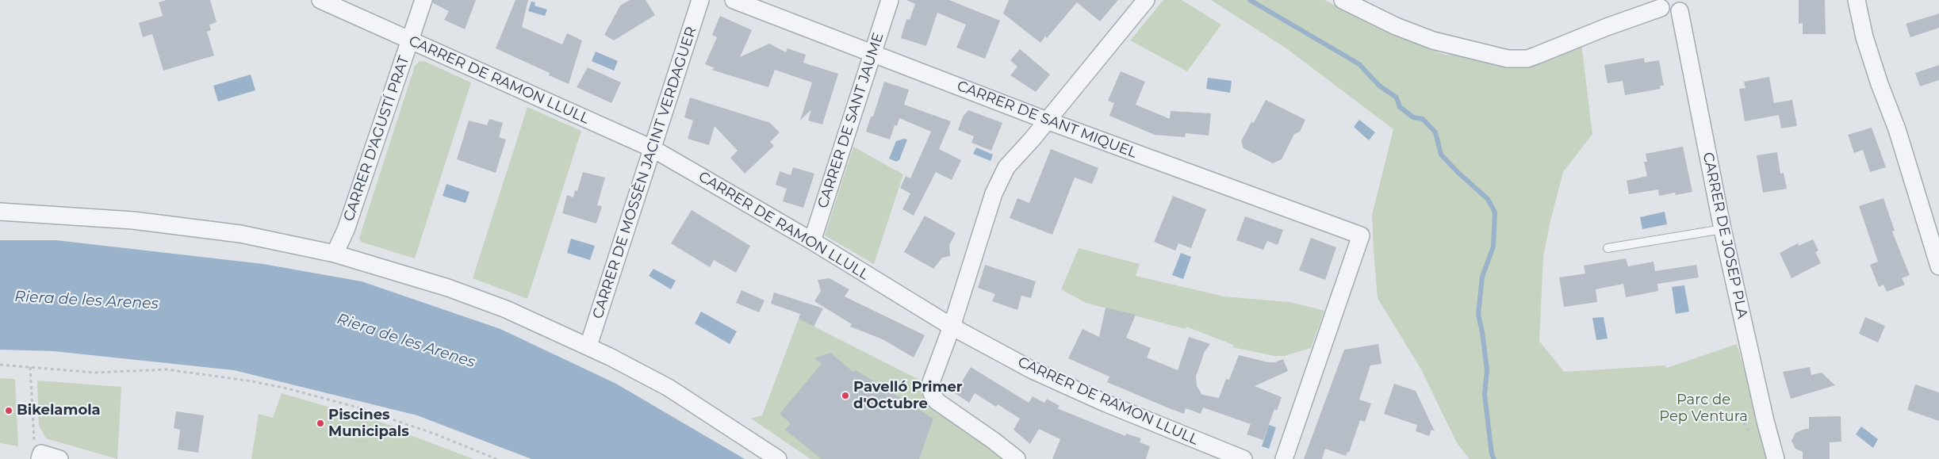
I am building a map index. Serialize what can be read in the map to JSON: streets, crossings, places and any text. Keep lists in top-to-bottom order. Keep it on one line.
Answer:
{"streets":{"street":["CARRER DE RAMON LLULL","CARRER DE SANT MIQUEL","CARRER DE SANT JAUME","CARRER D'AGUSTÍ PRAT","CARRER DE MOSSÈN JACINT VERDAGUER","CARRER DE JOSEP PLA"]},"crossings":[["CARRER DE RAMON LLULL","CARRER DE SANT JAUME"],["CARRER DE RAMON LLULL","CARRER D'AGUSTÍ PRAT"],["CARRER DE RAMON LLULL","CARRER DE MOSSÈN JACINT VERDAGUER"],["CARRER DE SANT MIQUEL","CARRER DE SANT JAUME"]],"water":["Riera de les Arenes"],"parks":["Parc de Pep Ventura"],"places":["Pavelló Primer d'Octubre","Bikelamola","Piscines Municipals"]}
